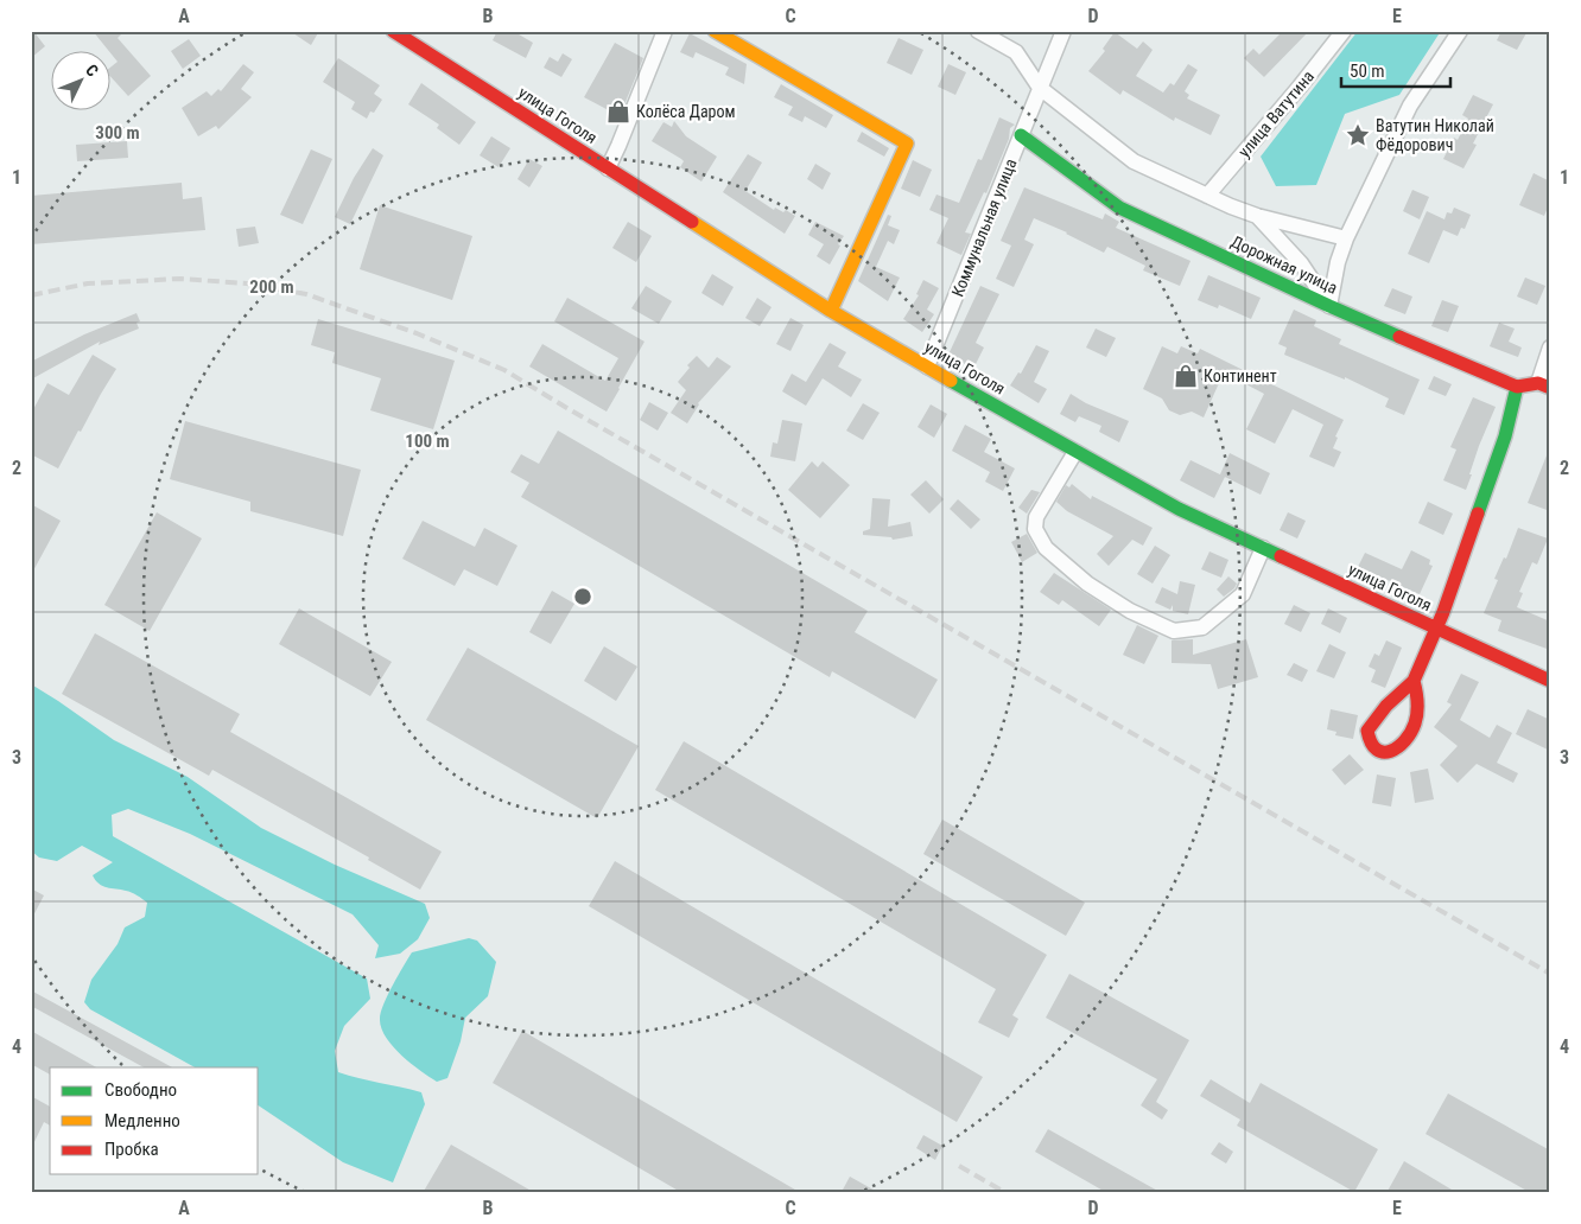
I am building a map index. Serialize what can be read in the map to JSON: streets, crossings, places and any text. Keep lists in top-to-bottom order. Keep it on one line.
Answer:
{"streets":{"street":["улица Ватутина","улица Гоголя","Коммунальная улица","Дорожная улица"]},"crossings":[["улица Гоголя","Коммунальная улица"],["Коммунальная улица","Дорожная улица"]],"places":{"shop":["Колёса Даром","Континент"],"place":["Ватутин Николай Фёдорович"]},"legend":["Свободно","Медленно","Пробка"],"scale_bar":"50 m","north":"top right","grid":{"columns":["A","B","C","D","E"],"rows":["1","2","3","4"]},"rings":["300 m","200 m","100 m"]}
